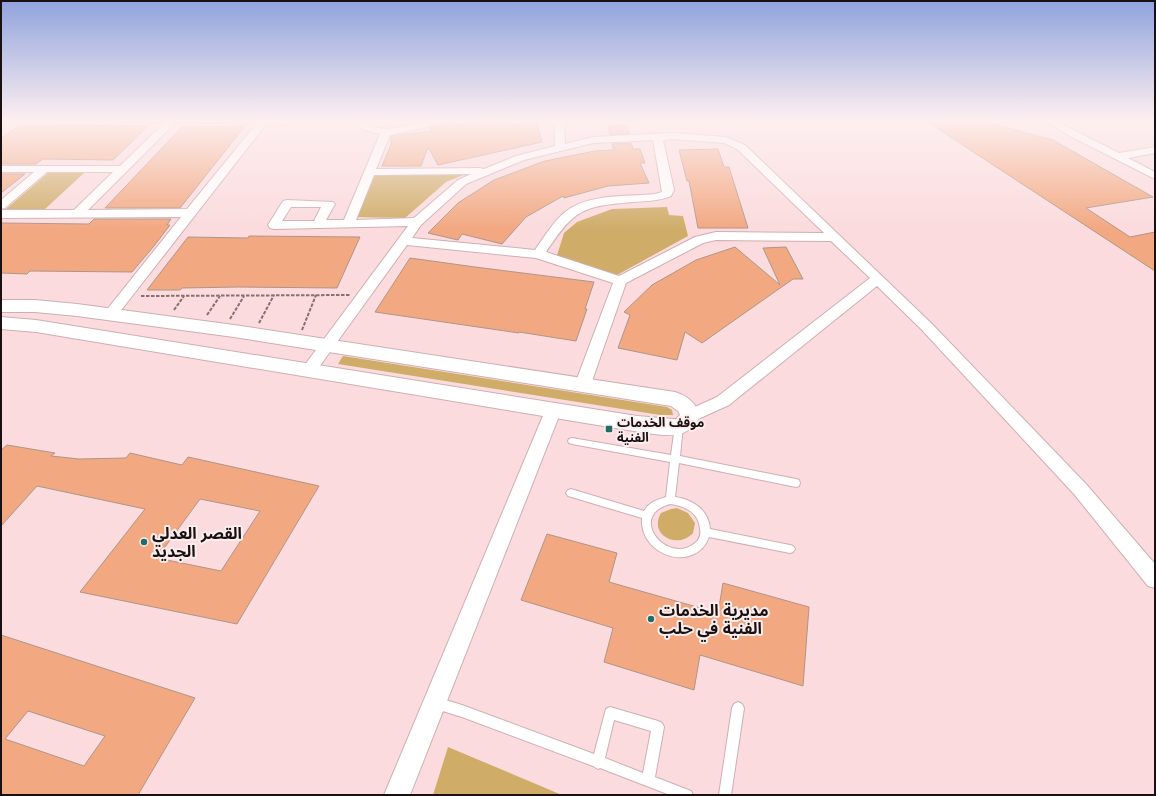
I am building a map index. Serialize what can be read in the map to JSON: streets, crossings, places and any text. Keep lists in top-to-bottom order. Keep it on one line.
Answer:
{"places":{"transit":["موقف الخدمات الفنية"],"other":["القصر العدلي الجديد","مديرية الخدمات الفنية في حلب"]}}
